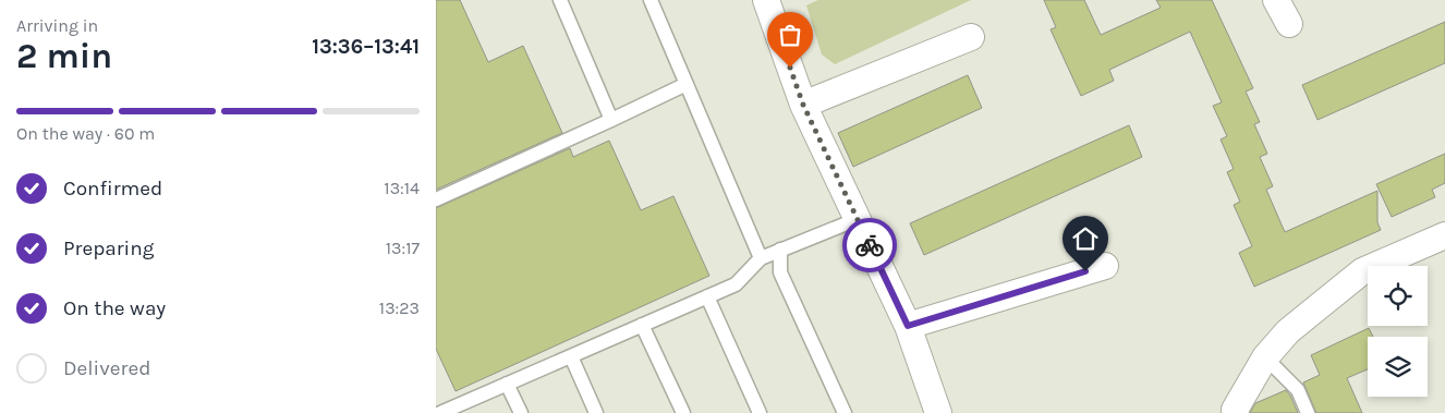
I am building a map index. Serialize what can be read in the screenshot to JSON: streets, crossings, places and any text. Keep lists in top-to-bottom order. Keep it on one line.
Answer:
{"page":{"heading":["2 min","Arriving in","13:36–13:41"],"bar":"On the way · 60 m","list":[["Confirmed","13:14"],["Preparing","13:17"],["On the way","13:23"],"Delivered"]}}
